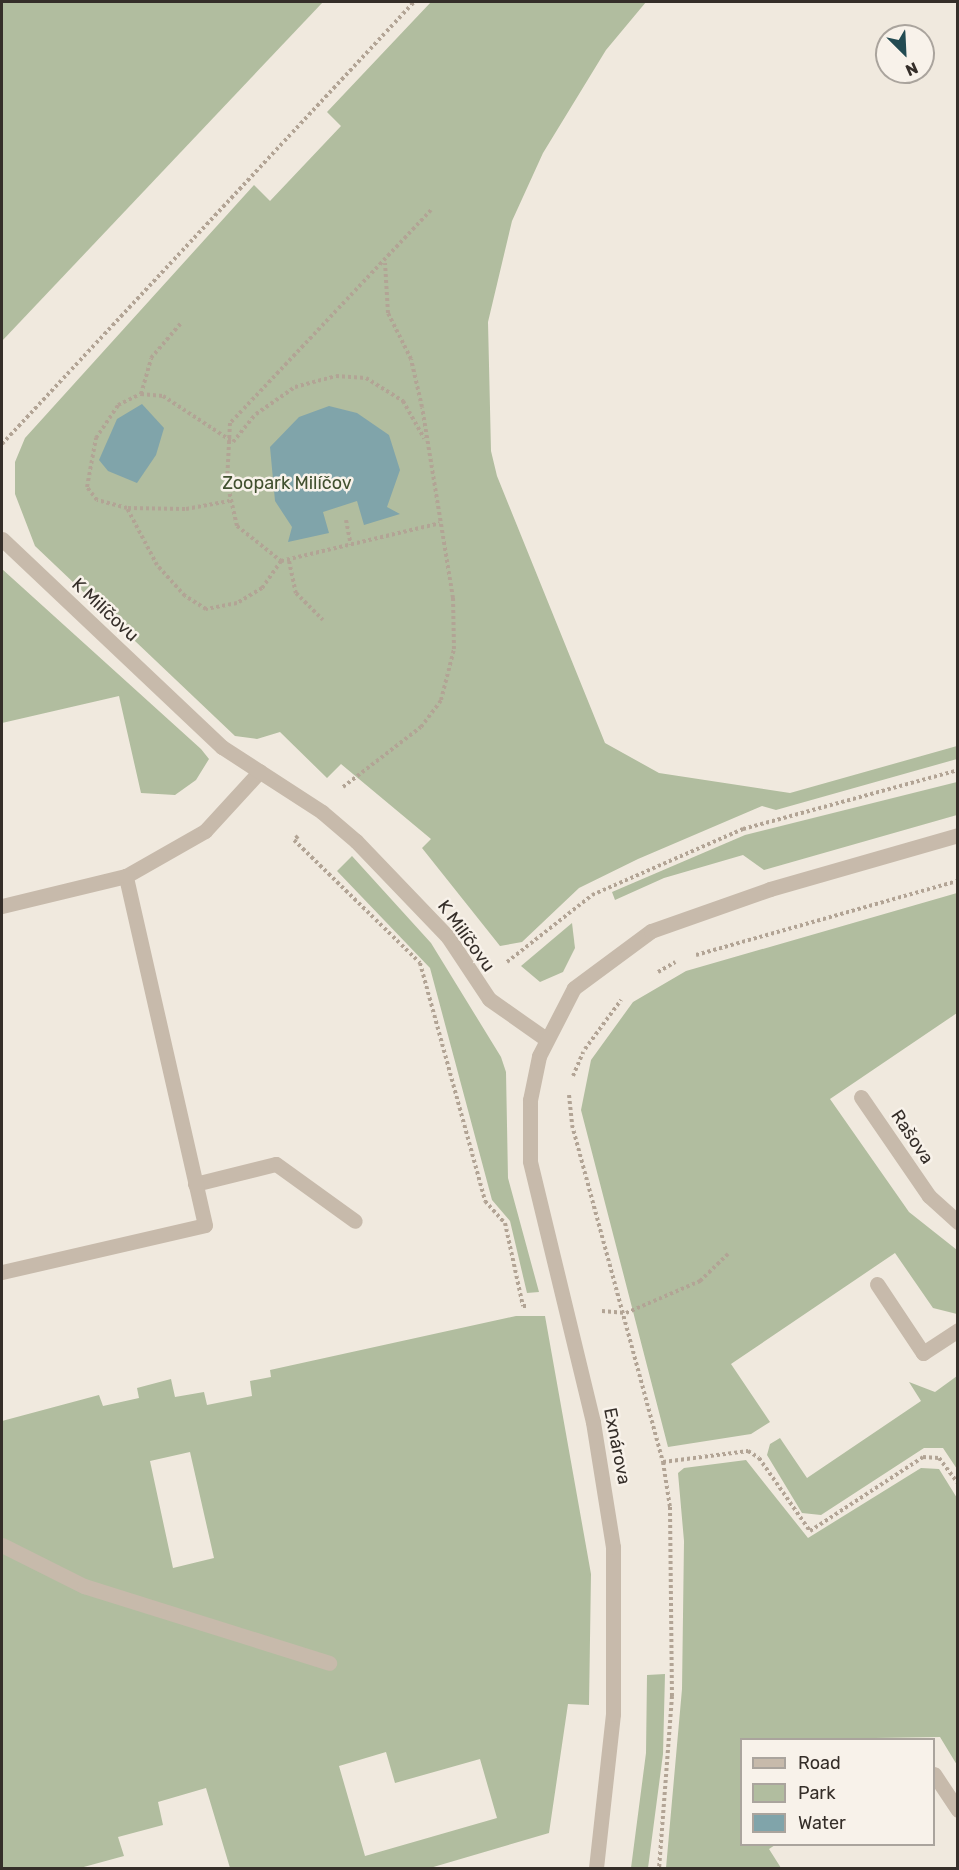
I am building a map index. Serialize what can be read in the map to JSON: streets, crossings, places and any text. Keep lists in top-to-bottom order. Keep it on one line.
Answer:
{"streets":{"street":["K Milíčovu","Rašova","Exnárova"]},"crossings":[["K Milíčovu","Exnárova"]],"parks":["Zoopark Milíčov"],"legend":["Road","Park","Water"],"north":"bottom right"}
